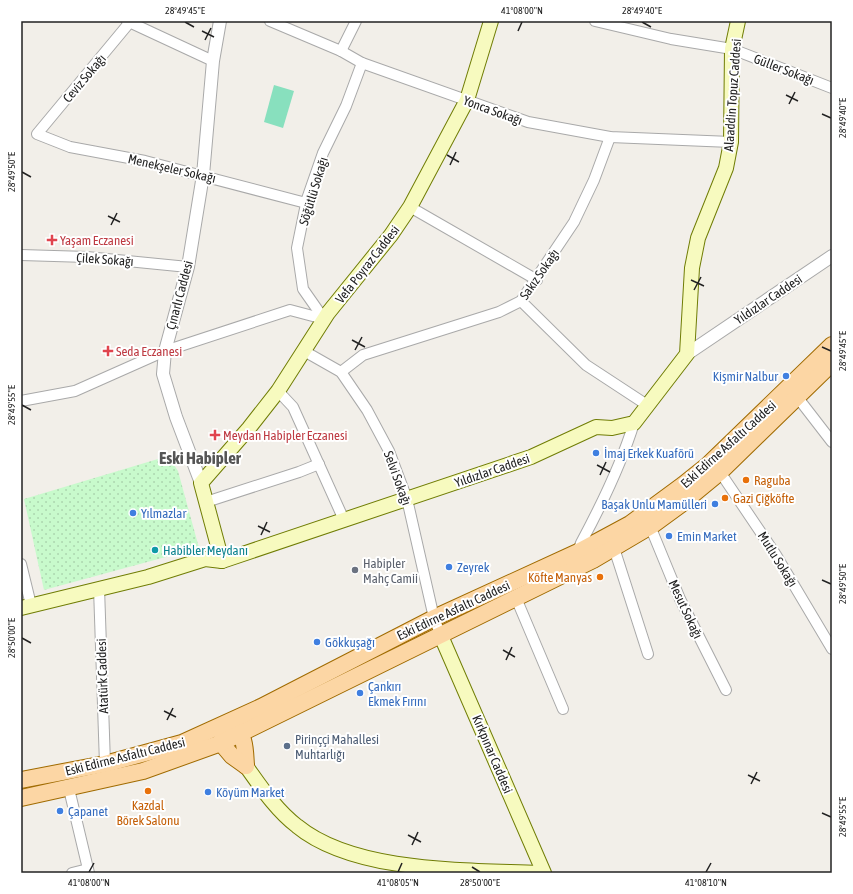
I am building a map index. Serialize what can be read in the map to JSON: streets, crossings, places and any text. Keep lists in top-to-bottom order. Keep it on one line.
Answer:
{"streets":{"main road":["Alaaddin Topuz Caddesi","Vefa Poyraz Caddesi","Çınarlı Caddesi","Yıldızlar Caddesi","Eski Edirne Asfaltı Caddesi","Kırkpınar Caddesi"],"street":["Güller Sokağı","Ceviz Sokağı","Yonca Sokağı","Menekşeler Sokağı","Söğütlü Sokağı","Çilek Sokağı","Sakız Sokağı","Selvi Sokağı","Mutlu Sokağı","Mesut Sokağı","Atatürk Caddesi"]},"crossings":[["Güller Sokağı","Alaaddin Topuz Caddesi"],["Ceviz Sokağı","Menekşeler Sokağı"],["Alaaddin Topuz Caddesi","Yonca Sokağı"],["Alaaddin Topuz Caddesi","Yıldızlar Caddesi"],["Yonca Sokağı","Söğütlü Sokağı"],["Yonca Sokağı","Vefa Poyraz Caddesi"],["Yonca Sokağı","Sakız Sokağı"],["Menekşeler Sokağı","Söğütlü Sokağı"],["Menekşeler Sokağı","Çınarlı Caddesi"],["Söğütlü Sokağı","Vefa Poyraz Caddesi"],["Çilek Sokağı","Çınarlı Caddesi"],["Vefa Poyraz Caddesi","Çınarlı Caddesi"],["Vefa Poyraz Caddesi","Selvi Sokağı"],["Sakız Sokağı","Selvi Sokağı"],["Çınarlı Caddesi","Yıldızlar Caddesi"],["Yıldızlar Caddesi","Selvi Sokağı"],["Yıldızlar Caddesi","Atatürk Caddesi"],["Eski Edirne Asfaltı Caddesi","Selvi Sokağı"],["Eski Edirne Asfaltı Caddesi","Mutlu Sokağı"],["Eski Edirne Asfaltı Caddesi","Mesut Sokağı"],["Eski Edirne Asfaltı Caddesi","Atatürk Caddesi"],["Eski Edirne Asfaltı Caddesi","Kırkpınar Caddesi"],["Selvi Sokağı","Kırkpınar Caddesi"]],"districts":["Eski Habipler"],"places":{"health":["Yaşam Eczanesi","Seda Eczanesi","Meydan Habipler Eczanesi"],"other":["Kişmir Nalbur","İmaj Erkek Kuaförü","Raguba","Gazi Çiğköfte","Başak Unlu Mamülleri","Yılmazlar","Emin Market","Habibler Meydanı","Zeyrek","Habipler Mahç Camii","Köfte Manyas","Gökkuşağı","Çankırı Ekmek Fırını","Pirinççi Mahallesi Muhtarlığı","Kazdal Börek Salonu","Köyüm Market","Çapanet"]},"coordinates":["28°49'45\"E","41°08'00\"N","28°49'40\"E","28°49'50\"E","28°49'55\"E","28°50'00\"E","41°08'05\"N","41°08'10\"N"]}
